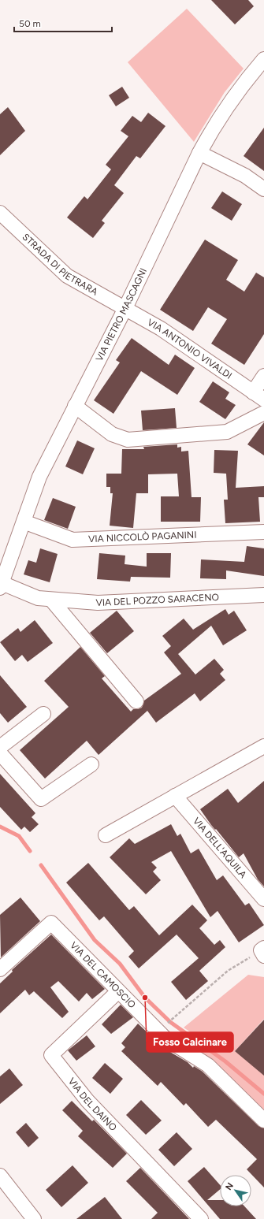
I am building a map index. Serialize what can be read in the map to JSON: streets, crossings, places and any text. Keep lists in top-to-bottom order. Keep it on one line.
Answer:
{"streets":{"street":["STRADA DI PIETRARA","VIA PIETRO MASCAGNI","VIA ANTONIO VIVALDI","VIA NICCOLÒ PAGANINI","VIA DEL POZZO SARACENO","VIA DELL'AQUILA","VIA DEL CAMOSCIO","VIA DEL DAINO"]},"crossings":[["STRADA DI PIETRARA","VIA PIETRO MASCAGNI"],["STRADA DI PIETRARA","VIA ANTONIO VIVALDI"],["VIA PIETRO MASCAGNI","VIA ANTONIO VIVALDI"],["VIA PIETRO MASCAGNI","VIA NICCOLÒ PAGANINI"],["VIA PIETRO MASCAGNI","VIA DEL POZZO SARACENO"],["VIA DEL CAMOSCIO","VIA DEL DAINO"]],"places":["Fosso Calcinare"],"scale_bar":"50 m","north":"top left"}
